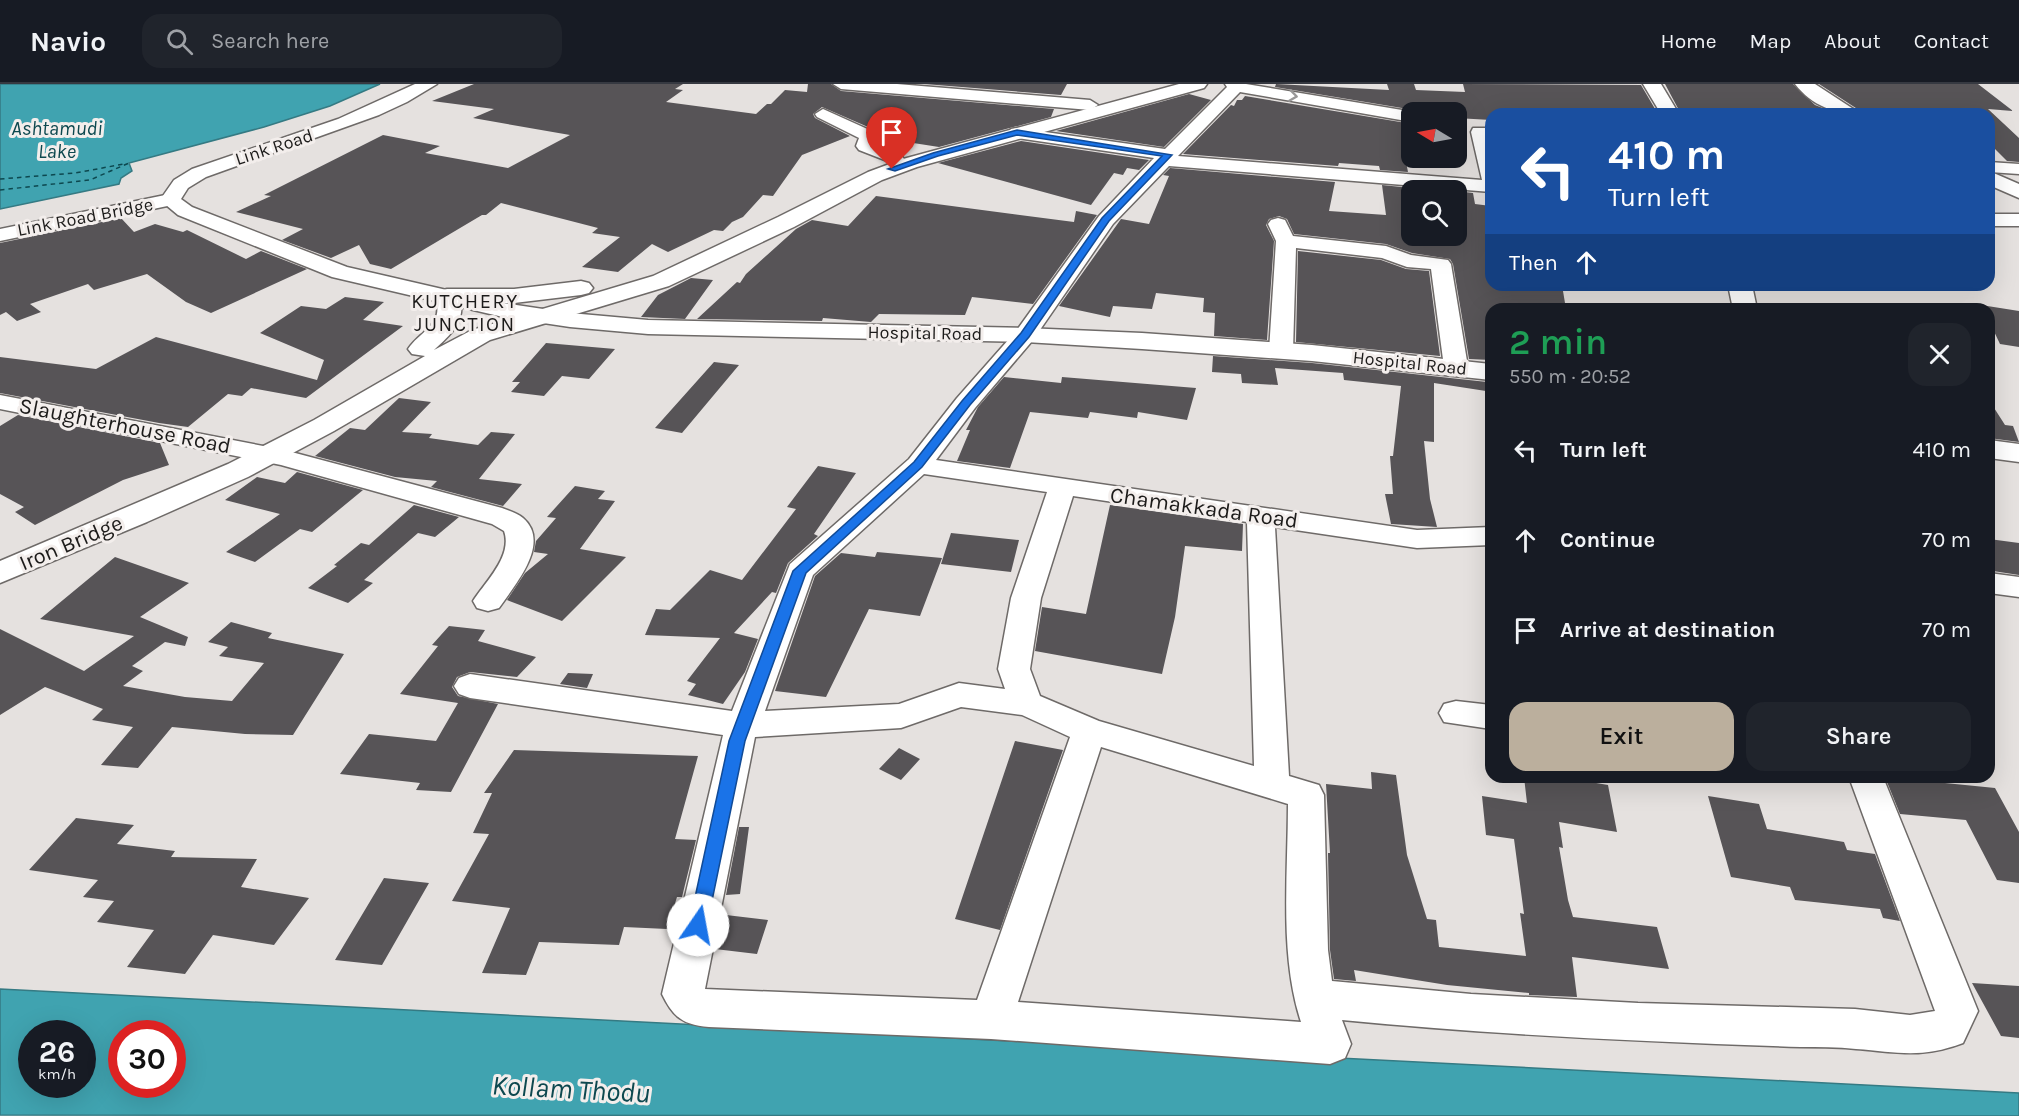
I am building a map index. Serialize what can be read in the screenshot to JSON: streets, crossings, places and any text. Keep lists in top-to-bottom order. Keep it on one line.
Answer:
{"streets":{"main road":["Link Road","Hospital Road","Iron Bridge"],"street":["Link Road Bridge","Slaughterhouse Road","Chamakkada Road"]},"crossings":[["Link Road","Link Road Bridge"],["Slaughterhouse Road","Iron Bridge"]],"districts":["KUTCHERY JUNCTION"],"water":["Ashtamudi Lake","Kollam Thodu"],"north":"left","page":{"header":"Navio","search":"Search here","nav":["Home","Map","About","Contact"],"turn":["410 m","Turn left"],"then":"Then","heading":["2 min","550 m · 20:52"],"list":[{"name":"Turn left","value":"410 m"},{"name":"Continue","value":"70 m"},{"name":"Arrive at destination","value":"70 m"}],"buttons":["Exit","Share"],"speed":"26 km/h","limit":"30"}}
